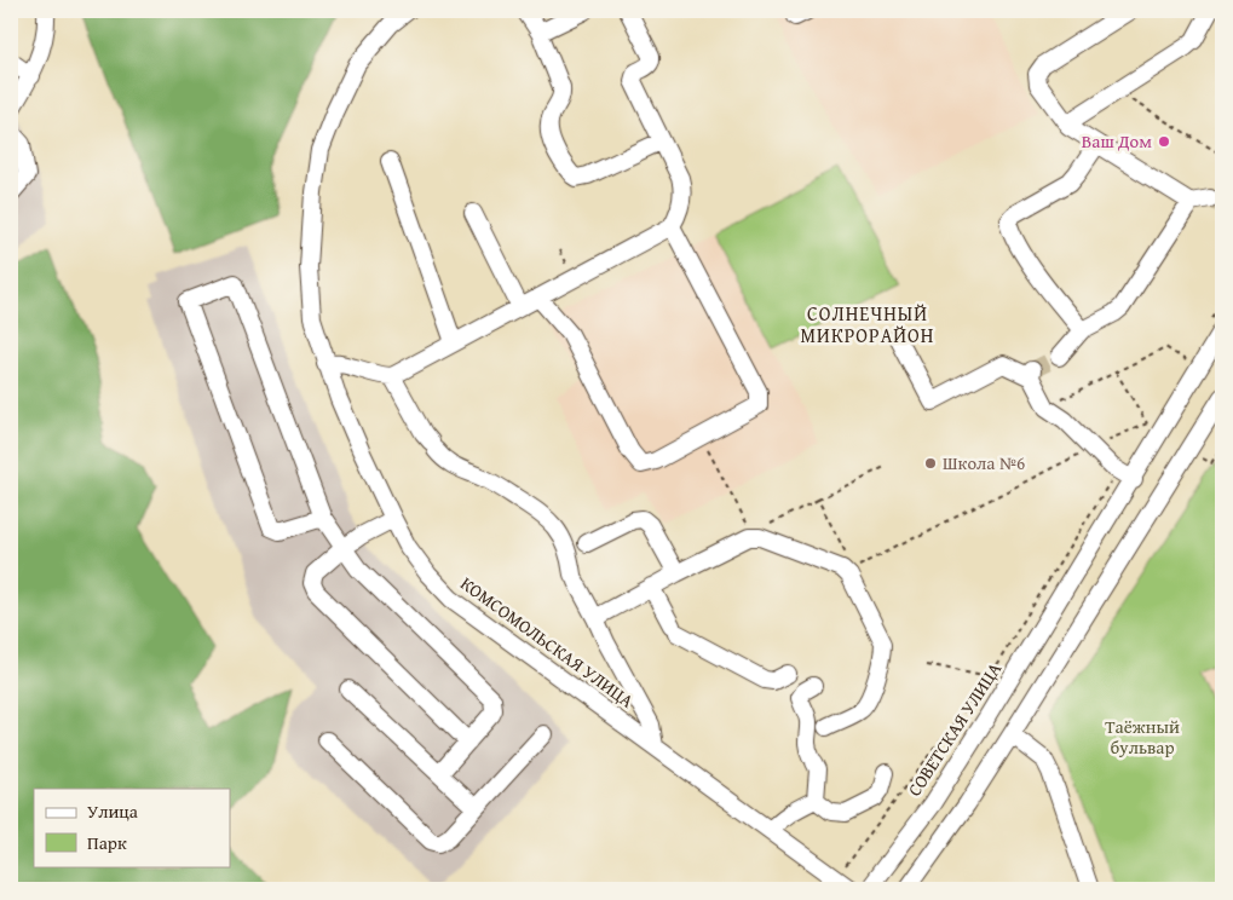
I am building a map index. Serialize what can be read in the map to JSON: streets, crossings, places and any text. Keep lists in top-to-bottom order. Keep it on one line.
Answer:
{"streets":{"street":["КОМСОМОЛЬСКАЯ УЛИЦА","СОВЕТСКАЯ УЛИЦА"]},"districts":["СОЛНЕЧНЫЙ МИКРОРАЙОН"],"parks":["Таёжный бульвар"],"places":["Ваш Дом","Школа №6"],"legend":["Улица","Парк"]}
